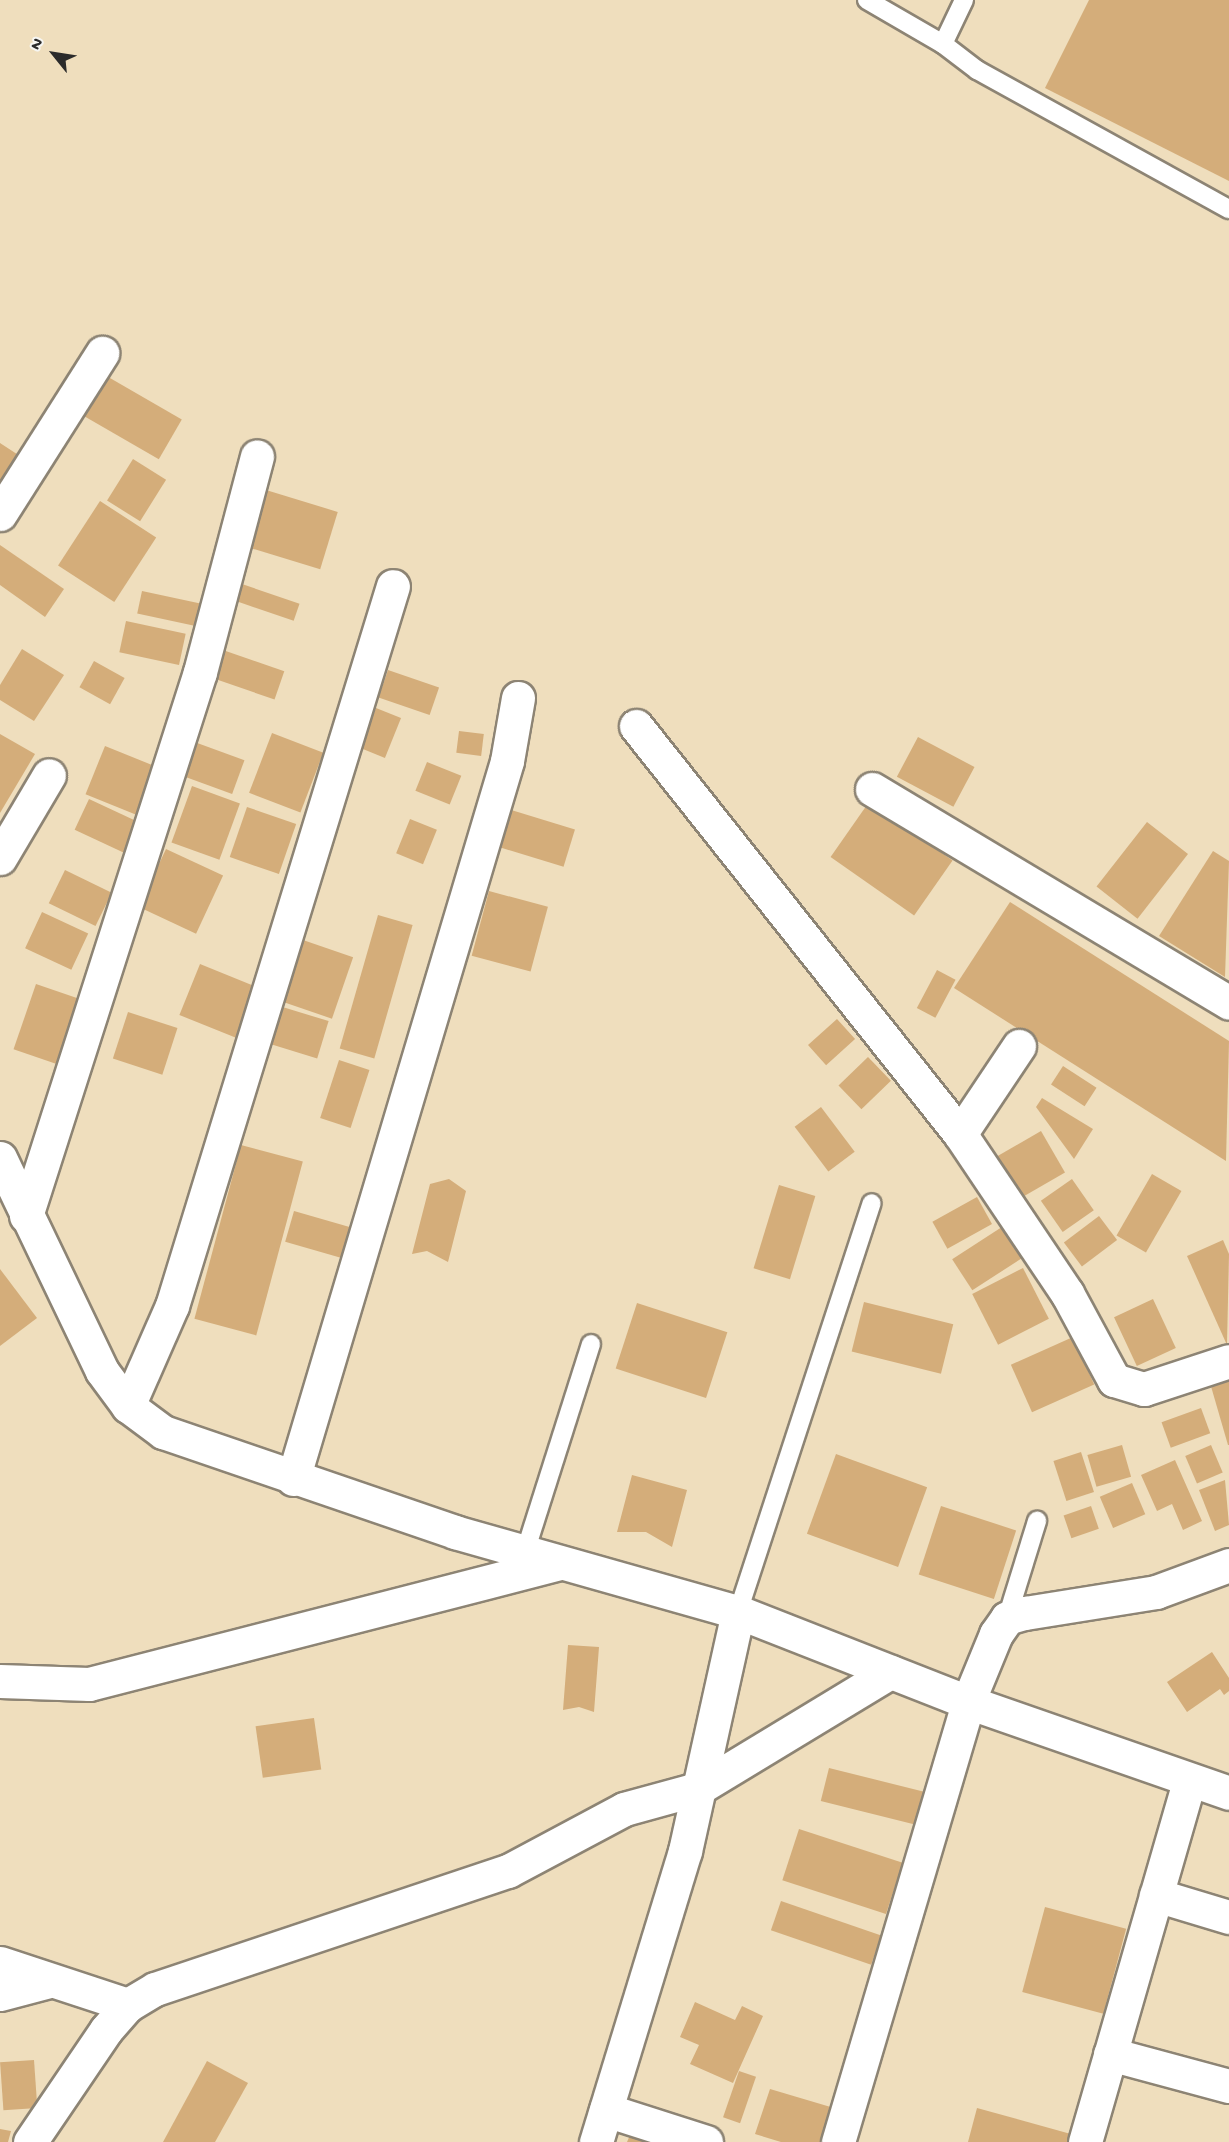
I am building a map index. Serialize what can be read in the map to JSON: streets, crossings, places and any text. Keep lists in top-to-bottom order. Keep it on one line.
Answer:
{"north":"top left"}
